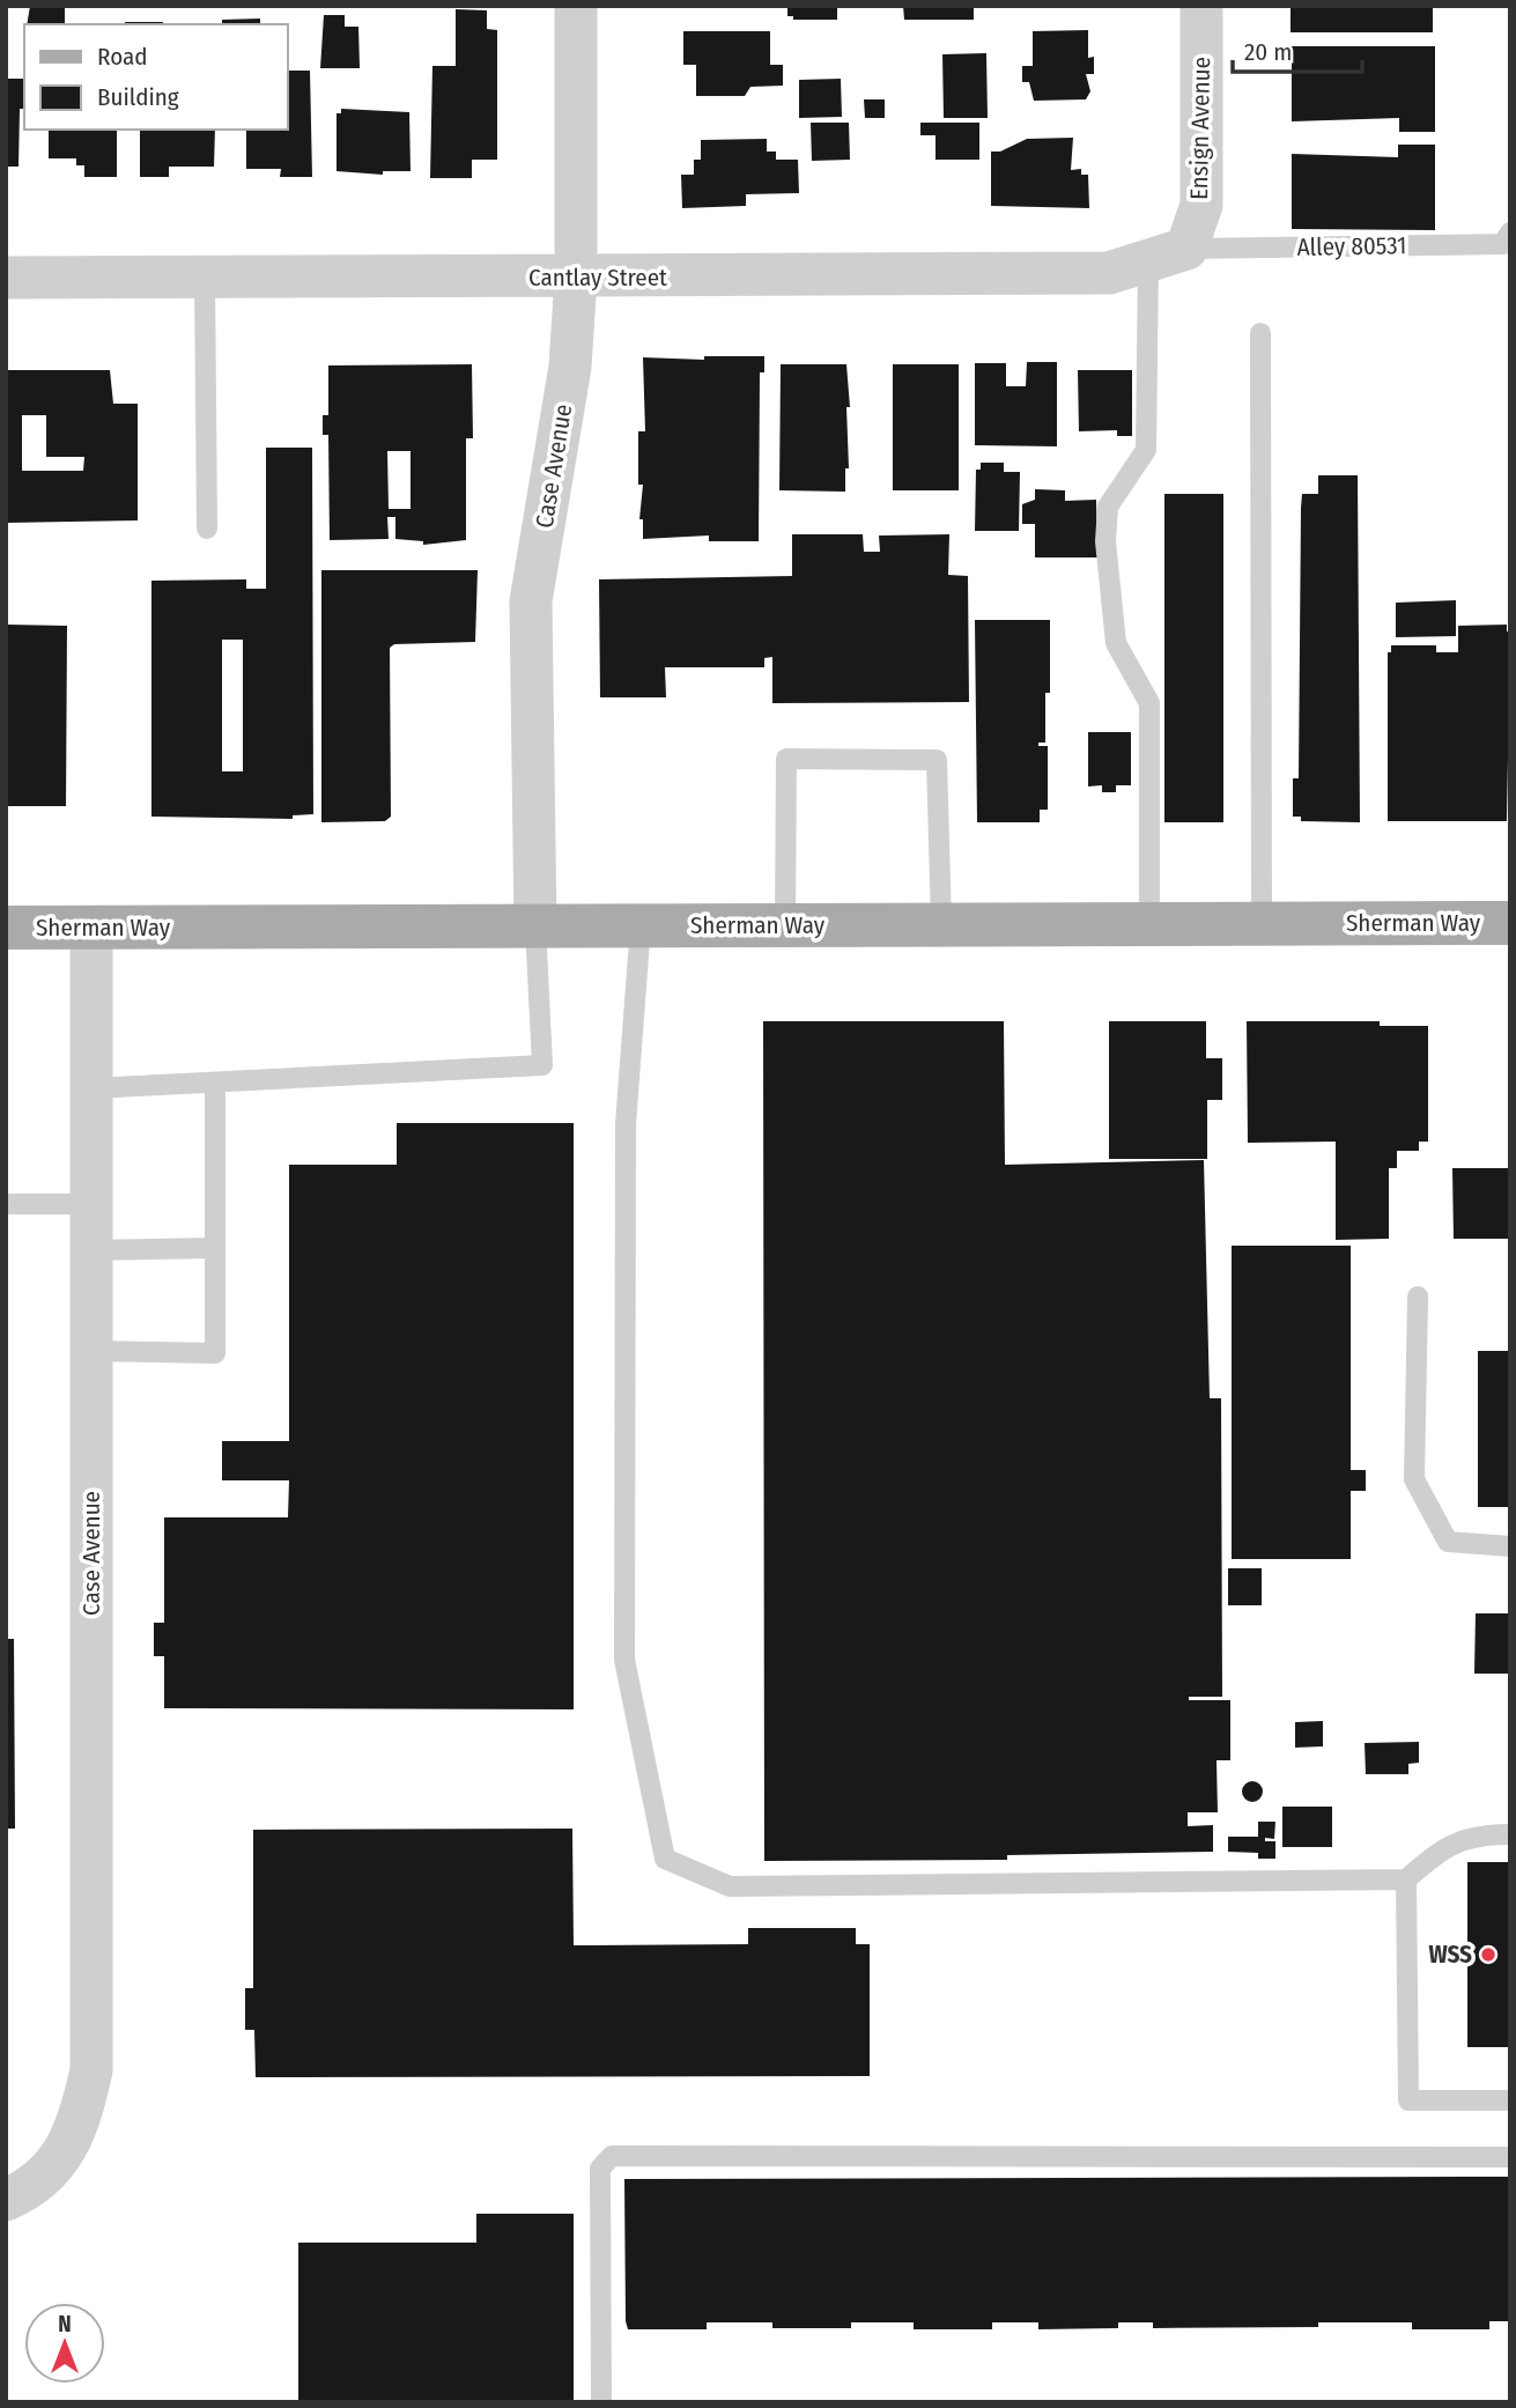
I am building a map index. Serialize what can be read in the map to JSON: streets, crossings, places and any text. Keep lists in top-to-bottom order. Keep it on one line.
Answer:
{"streets":{"main road":["Sherman Way"],"street":["Ensign Avenue","Cantlay Street","Case Avenue"],"lane":["Alley 80531"]},"crossings":[["Ensign Avenue","Alley 80531"],["Ensign Avenue","Cantlay Street"],["Alley 80531","Cantlay Street"],["Cantlay Street","Case Avenue"],["Case Avenue","Sherman Way"]],"places":["WSS"],"legend":["Road","Building"],"scale_bar":"20 m","north":"top"}
